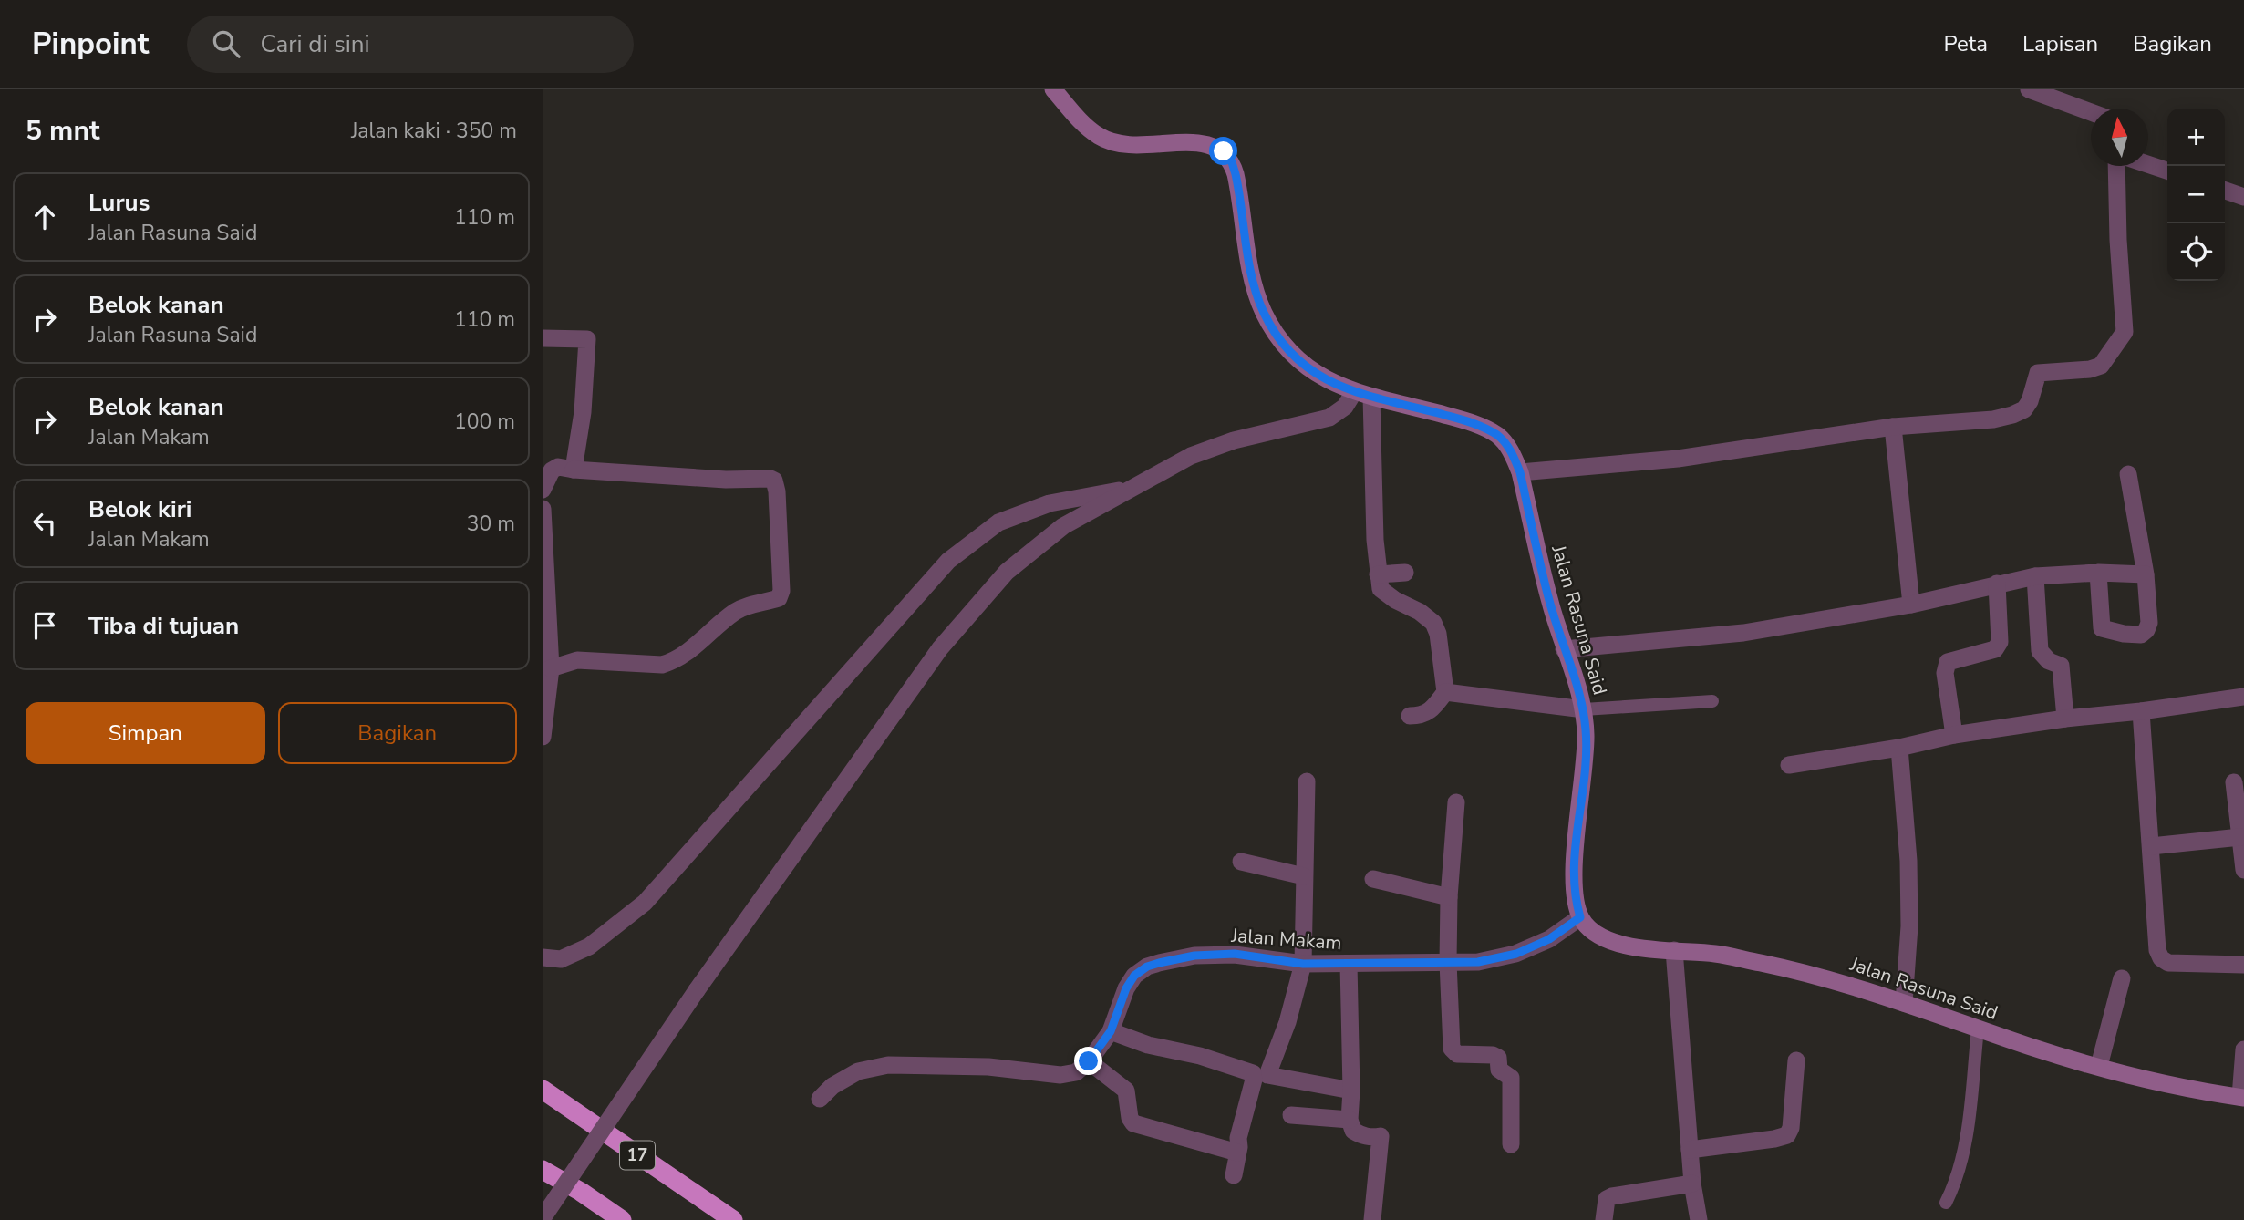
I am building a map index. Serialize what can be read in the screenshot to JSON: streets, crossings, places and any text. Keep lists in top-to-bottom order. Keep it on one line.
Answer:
{"streets":{"highway":["17"],"main road":["Jalan Rasuna Said"],"street":["Jalan Makam"]},"crossings":[["Jalan Rasuna Said","Jalan Makam"]],"north":"top","page":{"header":"Pinpoint","search":"Cari di sini","nav":["Peta","Lapisan","Bagikan"],"heading":["5 mnt","Jalan kaki · 350 m"],"map_buttons":["+","−"],"list":[["Lurus","Jalan Rasuna Said","110 m"],["Belok kanan","Jalan Rasuna Said","110 m"],["Belok kanan","Jalan Makam","100 m"],["Belok kiri","Jalan Makam","30 m"],"Tiba di tujuan"],"buttons":["Simpan","Bagikan"]}}
